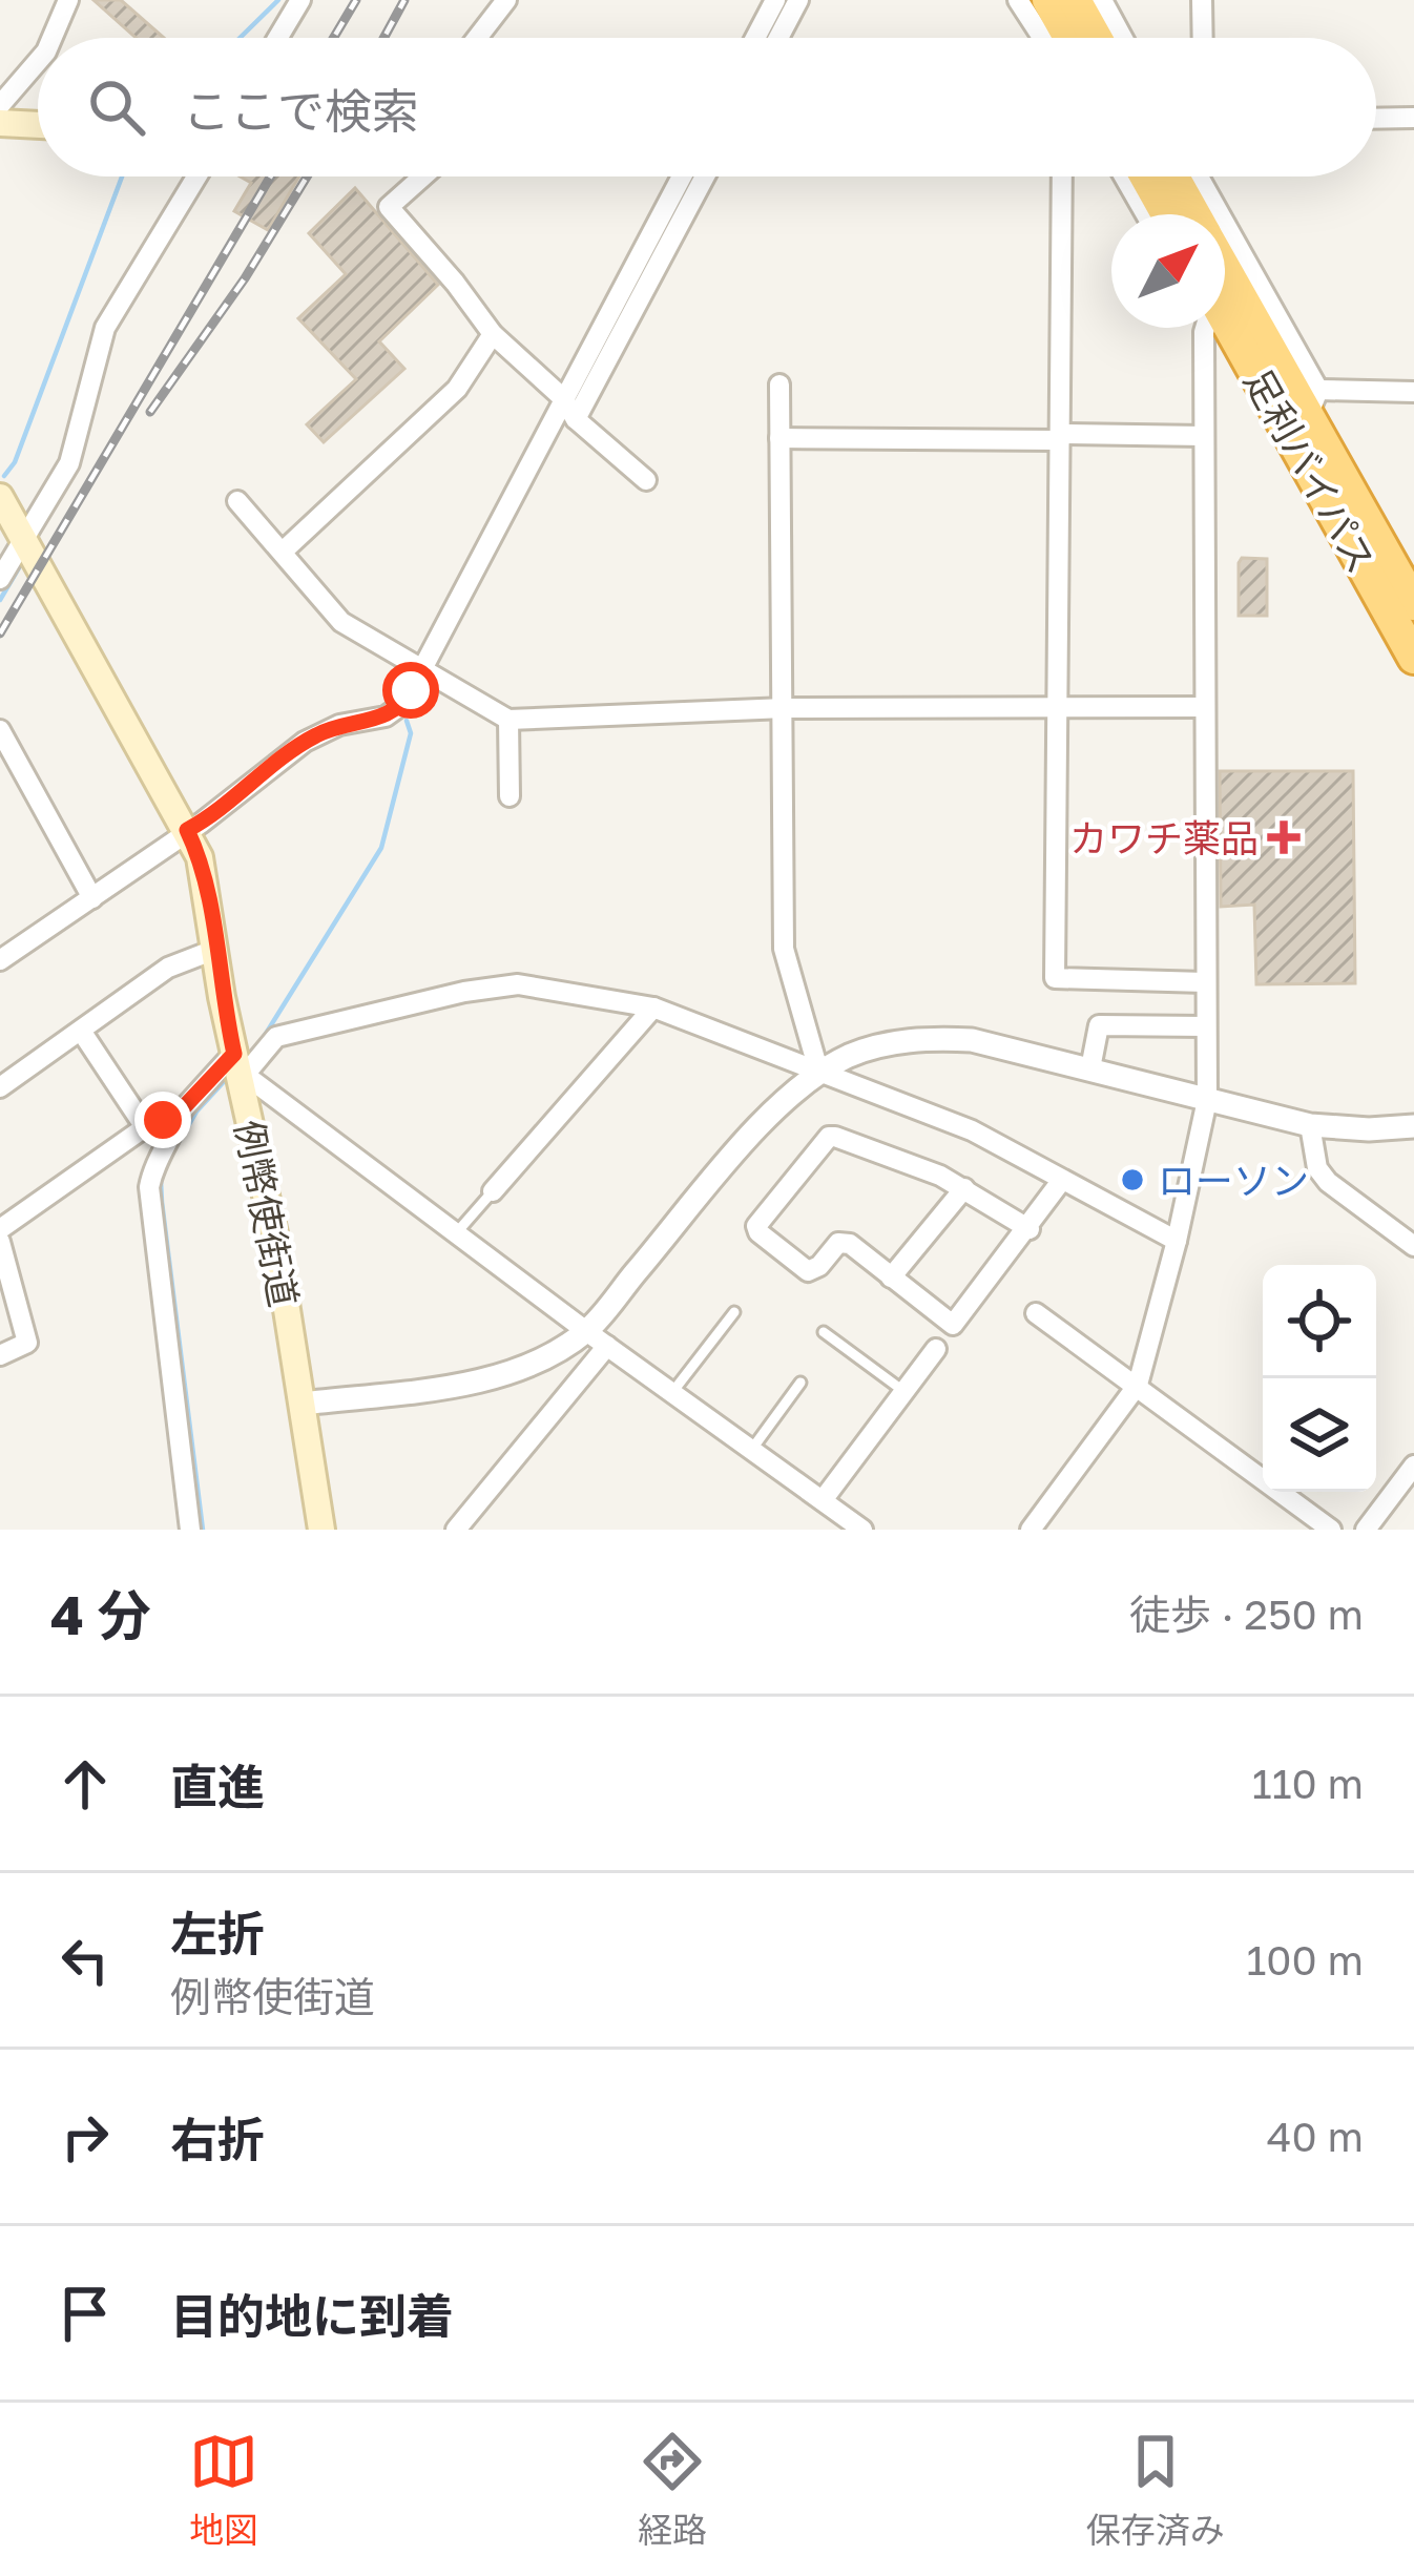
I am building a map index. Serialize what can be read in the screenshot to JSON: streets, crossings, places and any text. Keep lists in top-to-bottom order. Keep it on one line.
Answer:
{"streets":{"highway":["足利バイパス"],"main road":["例幣使街道"]},"places":{"health":["カワチ薬品"],"other":["ローソン"]},"north":"top right","page":{"search":"ここで検索","heading":["4 分","徒歩 · 250 m"],"list":[["直進","110 m"],["左折","例幣使街道","100 m"],["右折","40 m"],"目的地に到着"],"nav":["地図","経路","保存済み"]}}
